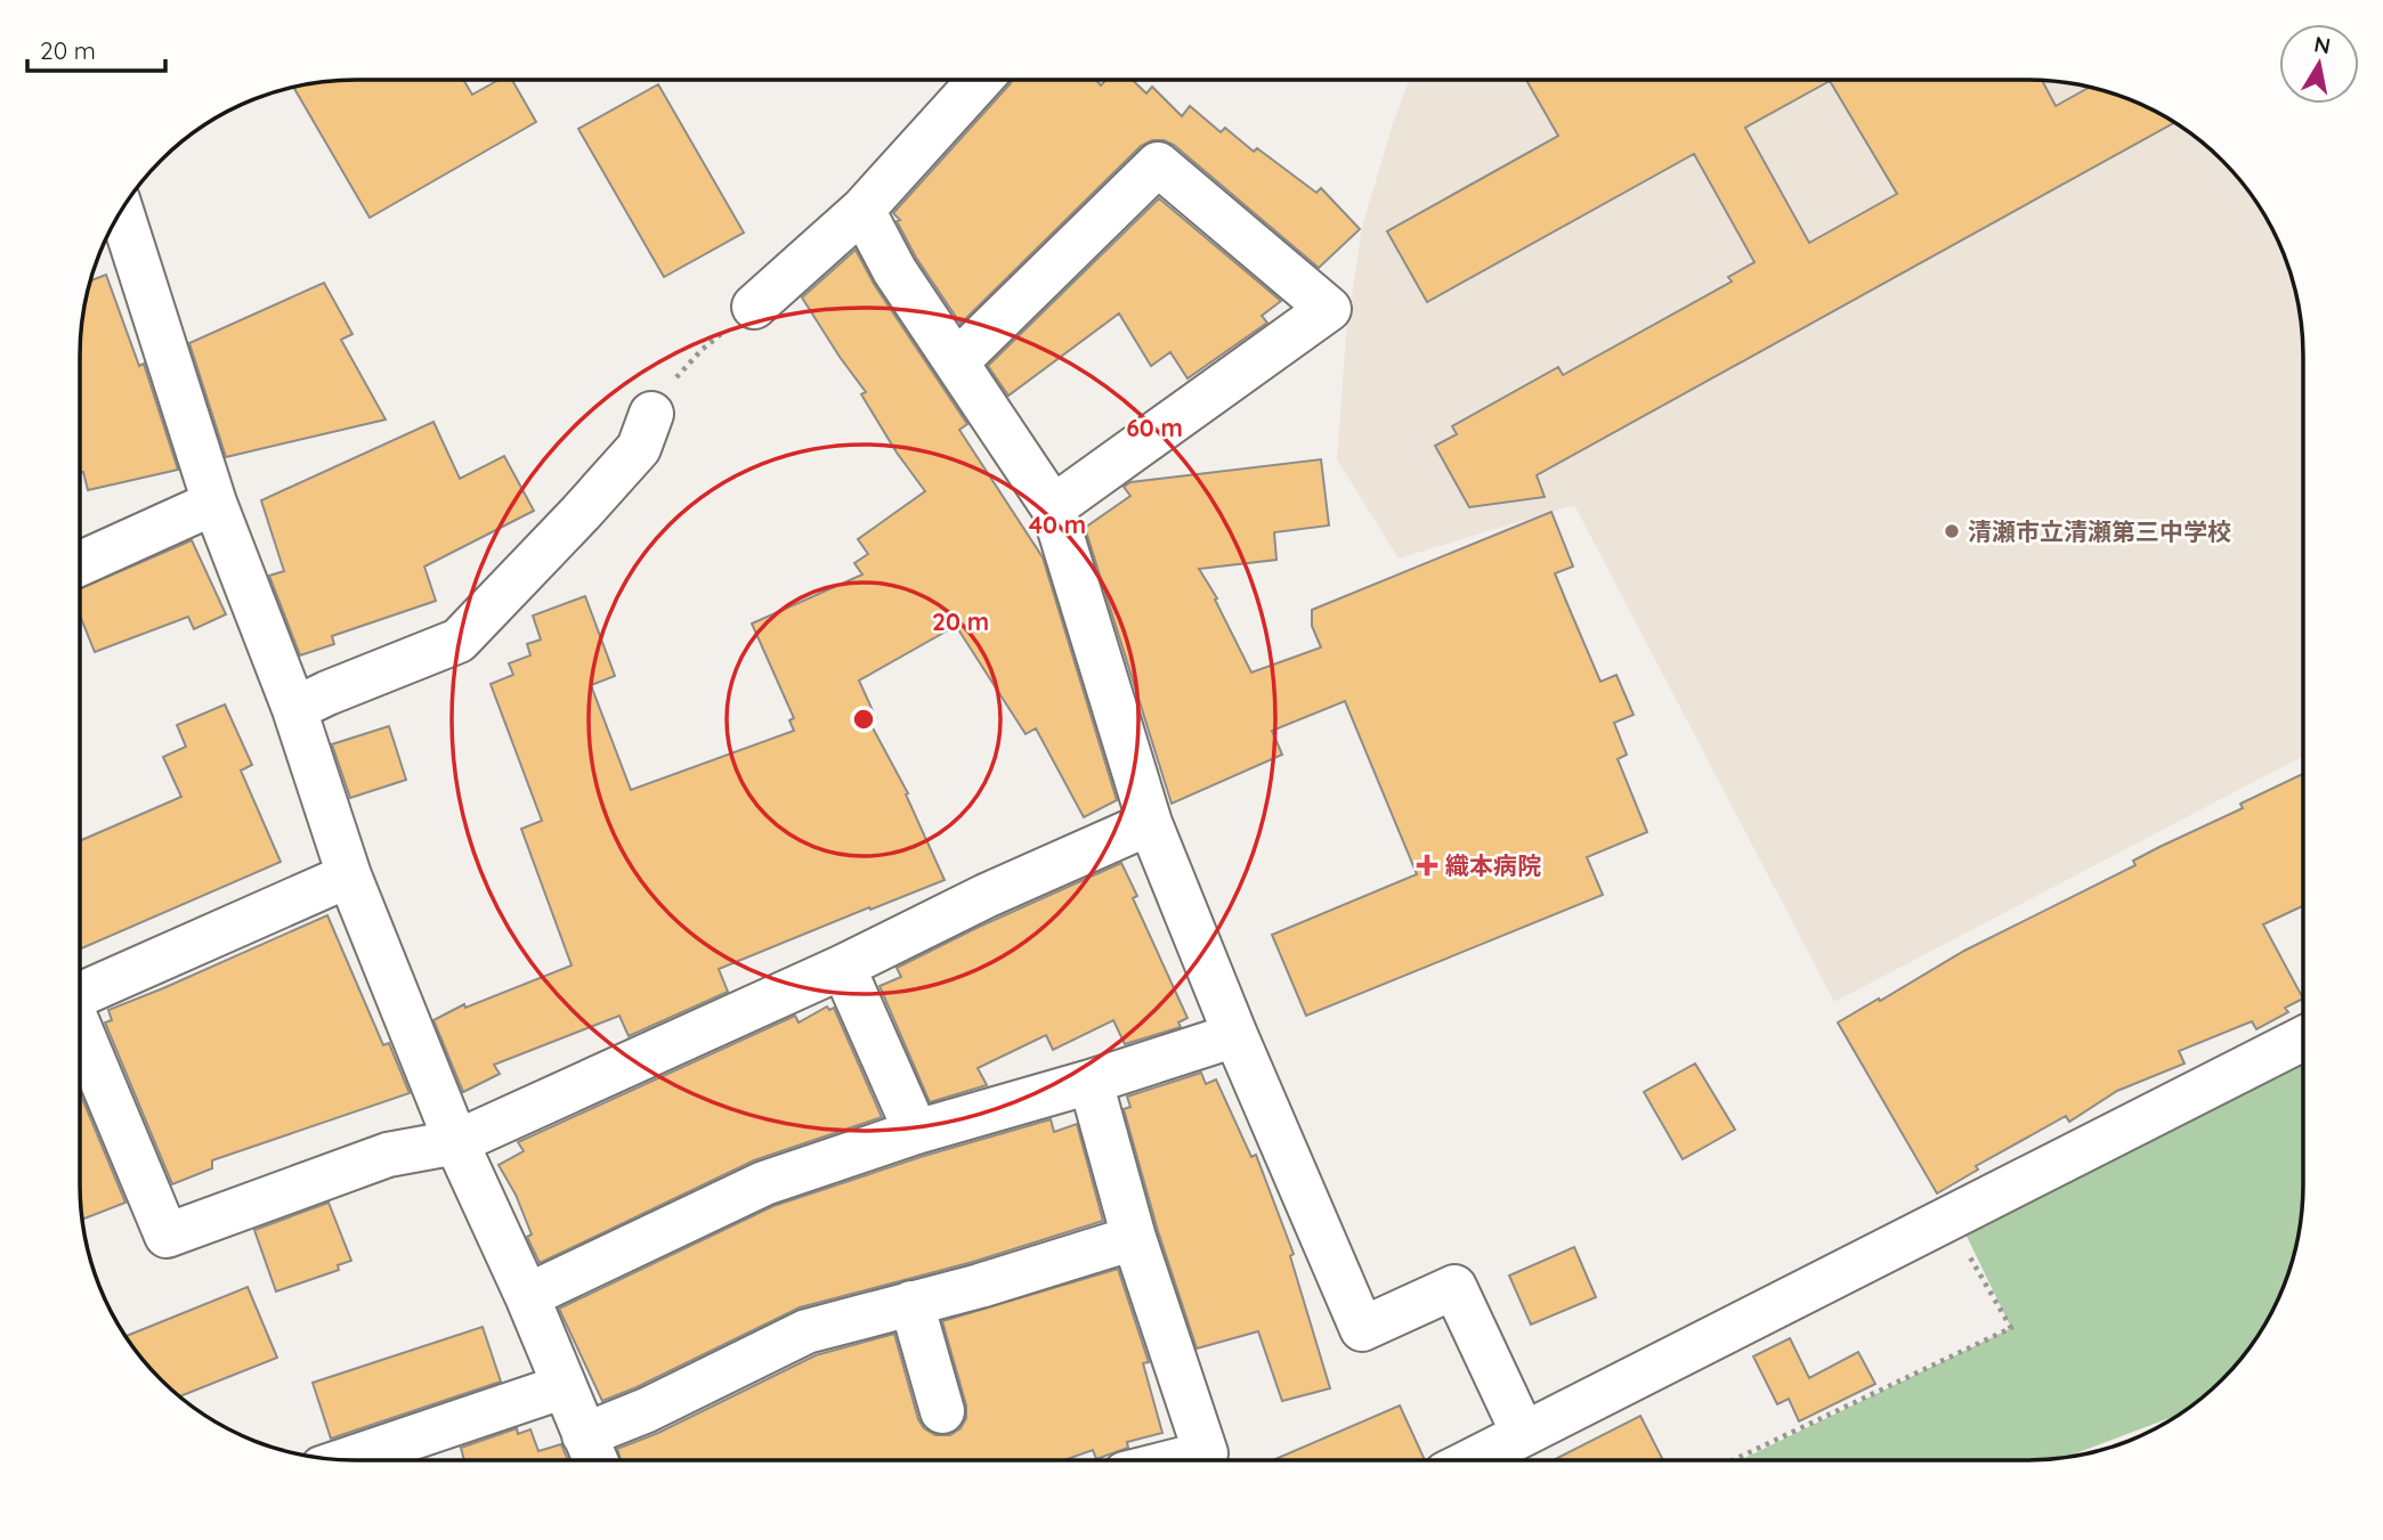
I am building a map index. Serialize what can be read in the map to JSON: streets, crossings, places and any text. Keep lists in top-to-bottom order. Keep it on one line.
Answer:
{"places":{"other":["清瀬市立清瀬第三中学校"],"health":["織本病院"]},"scale_bar":"20 m","north":"top","rings":["60 m","40 m","20 m"]}
